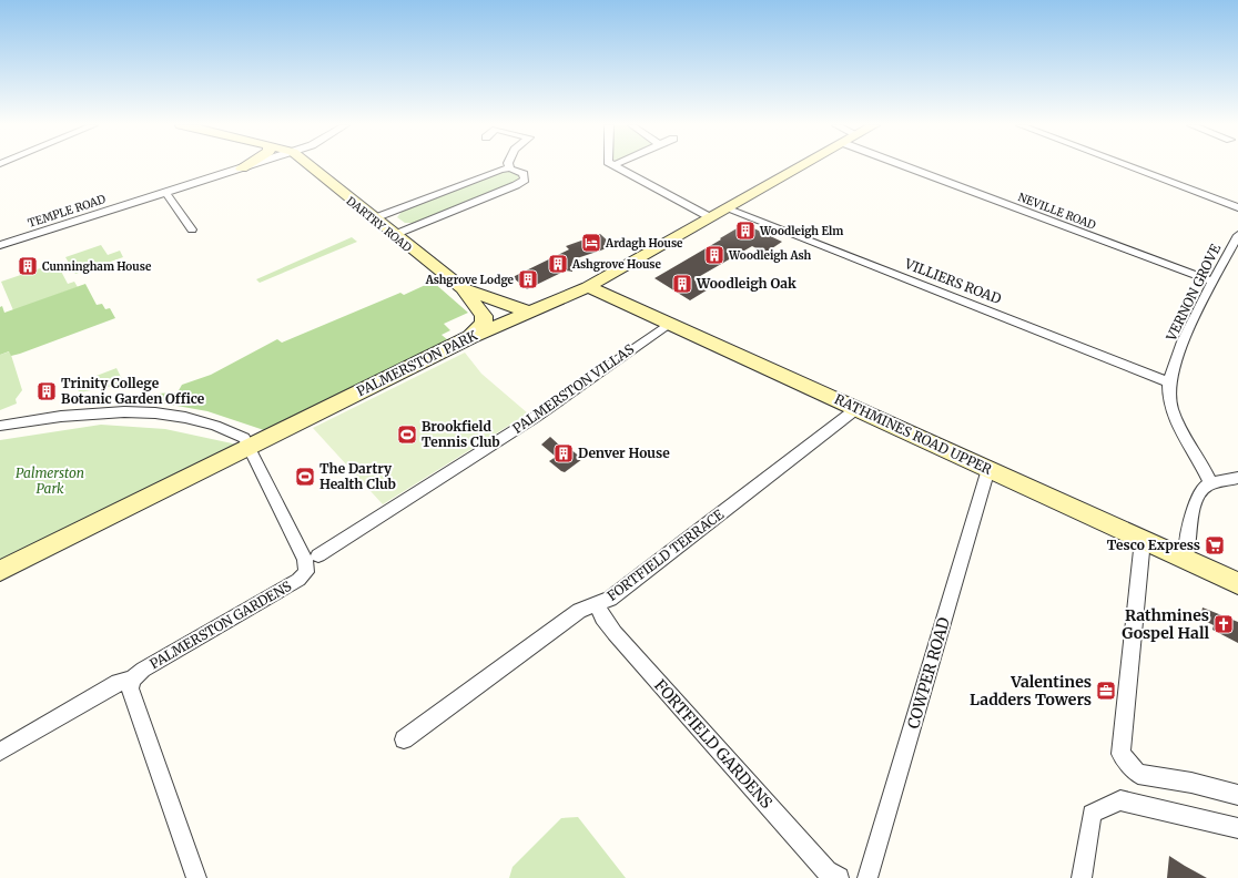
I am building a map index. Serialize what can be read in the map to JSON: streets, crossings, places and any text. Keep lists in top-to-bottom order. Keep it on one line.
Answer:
{"streets":{"main road":["DARTRY ROAD","PALMERSTON PARK","RATHMINES ROAD UPPER"],"street":["TEMPLE ROAD","NEVILLE ROAD","VILLIERS ROAD","VERNON GROVE","PALMERSTON VILLAS","FORTFIELD TERRACE","PALMERSTON GARDENS","COWPER ROAD","FORTFIELD GARDENS"]},"crossings":[["NEVILLE ROAD","VERNON GROVE"],["DARTRY ROAD","PALMERSTON PARK"],["VILLIERS ROAD","VERNON GROVE"],["VILLIERS ROAD","PALMERSTON PARK"],["PALMERSTON PARK","RATHMINES ROAD UPPER"],["PALMERSTON PARK","PALMERSTON GARDENS"],["PALMERSTON VILLAS","RATHMINES ROAD UPPER"],["RATHMINES ROAD UPPER","FORTFIELD TERRACE"],["RATHMINES ROAD UPPER","COWPER ROAD"],["FORTFIELD TERRACE","FORTFIELD GARDENS"]],"parks":["Palmerston Park"],"places":{"building":["Woodleigh Elm","Woodleigh Ash","Ashgrove House","Cunningham House","Ashgrove Lodge","Woodleigh Oak","Trinity College Botanic Garden Office","Denver House"],"hotel":["Ardagh House"],"sports":["Brookfield Tennis Club","The Dartry Health Club"],"supermarket":["Tesco Express"],"church":["Rathmines Gospel Hall"],"office":["Valentines Ladders Towers"]}}
